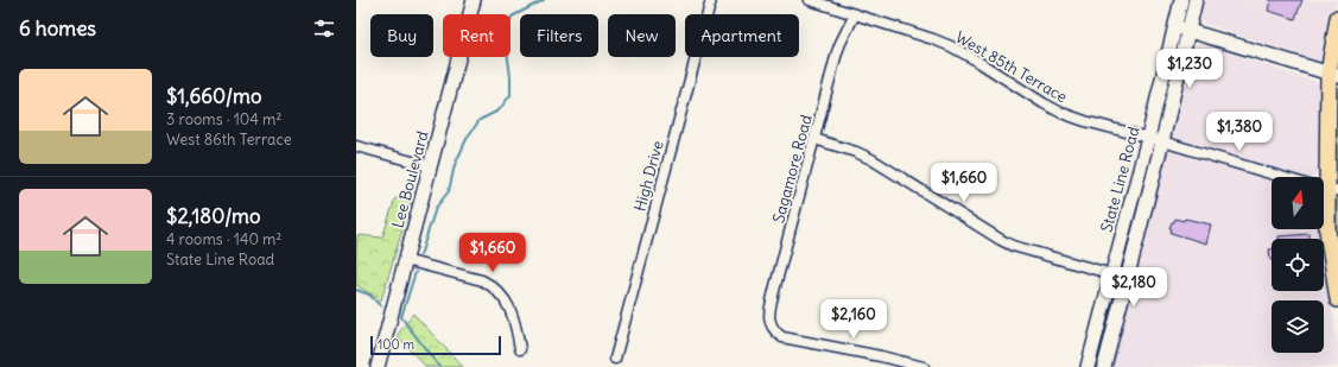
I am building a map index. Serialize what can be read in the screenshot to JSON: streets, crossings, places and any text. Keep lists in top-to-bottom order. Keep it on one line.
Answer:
{"streets":{"main road":["Lee Boulevard","State Line Road"],"street":["West 85th Terrace","Sagamore Road","High Drive"]},"crossings":[["West 85th Terrace","Sagamore Road"],["West 85th Terrace","State Line Road"]],"scale_bar":"100 m","north":"top","page":{"heading":"6 homes","chip":["Buy","Rent","Filters","New","Apartment"],"price":["$1,230","$1,380","$1,660","$1,660","$2,180","$2,160"],"list":[{"name":"$1,660/mo","note":"3 rooms · 104 m² · West 86th Terrace"},{"name":"$2,180/mo","note":"4 rooms · 140 m² · State Line Road"}],"scale":"100 m"}}
